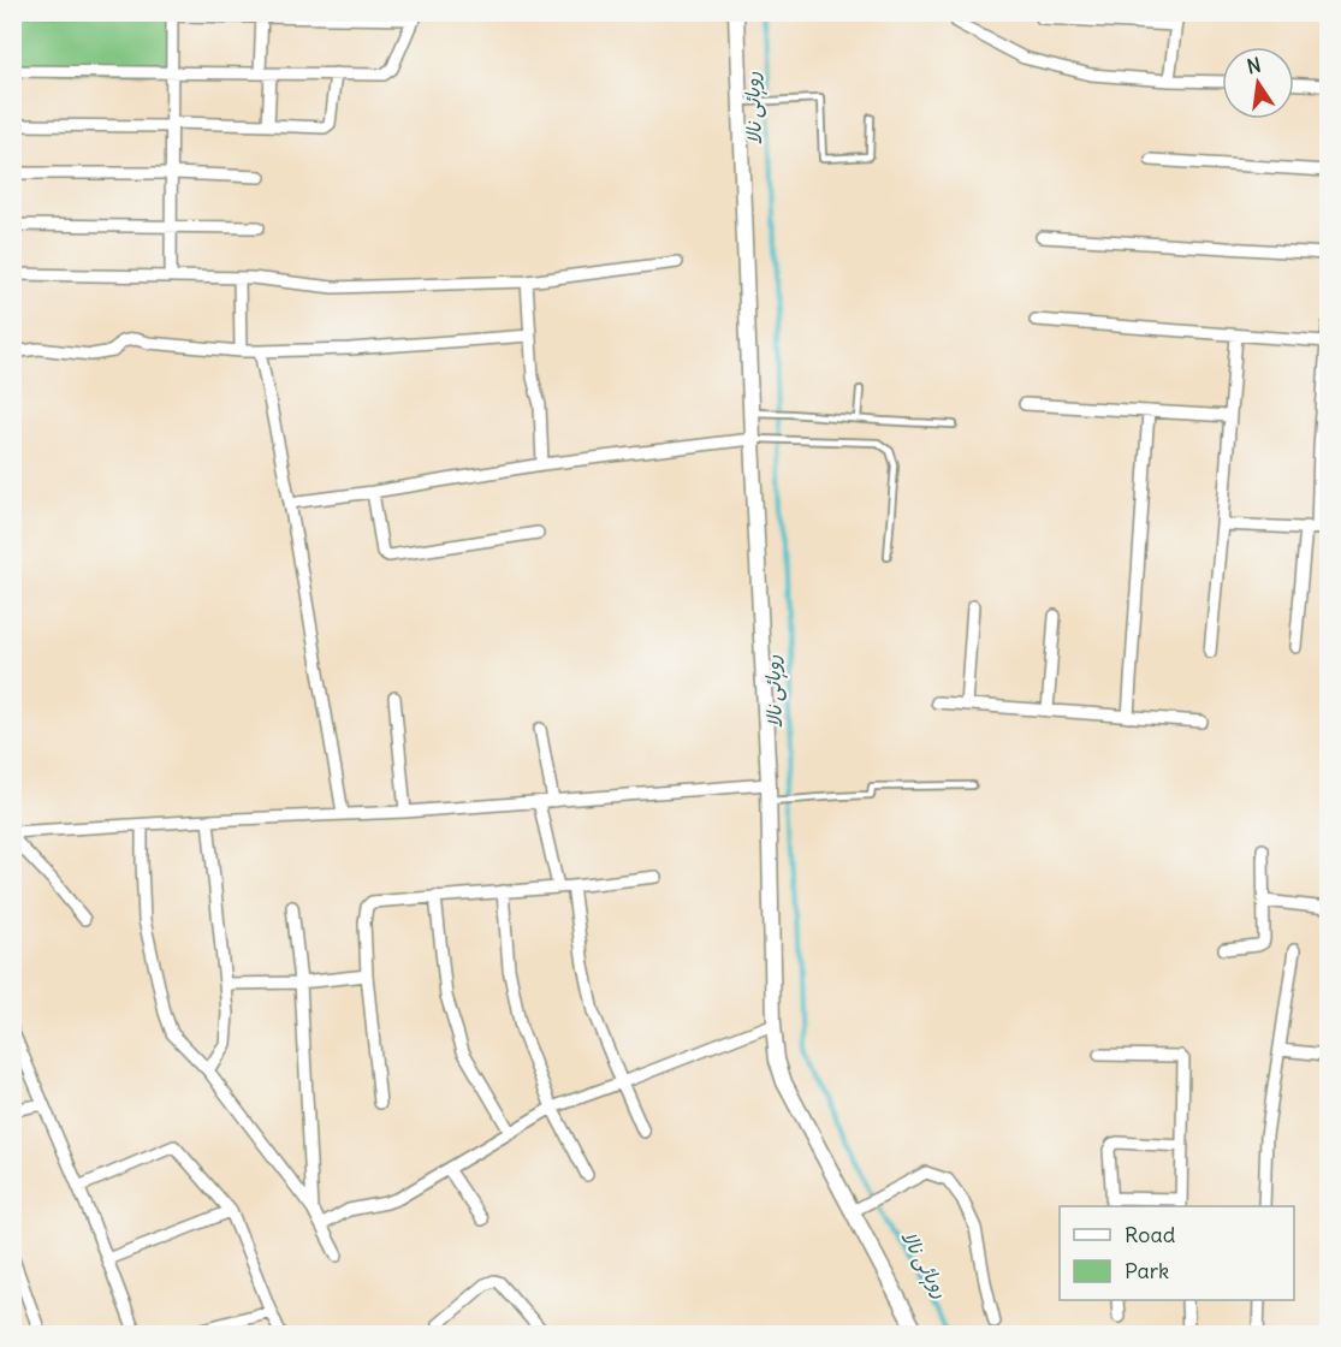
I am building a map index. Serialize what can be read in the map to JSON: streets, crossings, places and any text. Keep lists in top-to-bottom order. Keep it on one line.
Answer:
{"water":["روہائی نالا"],"legend":["Road","Park"],"north":"top"}
